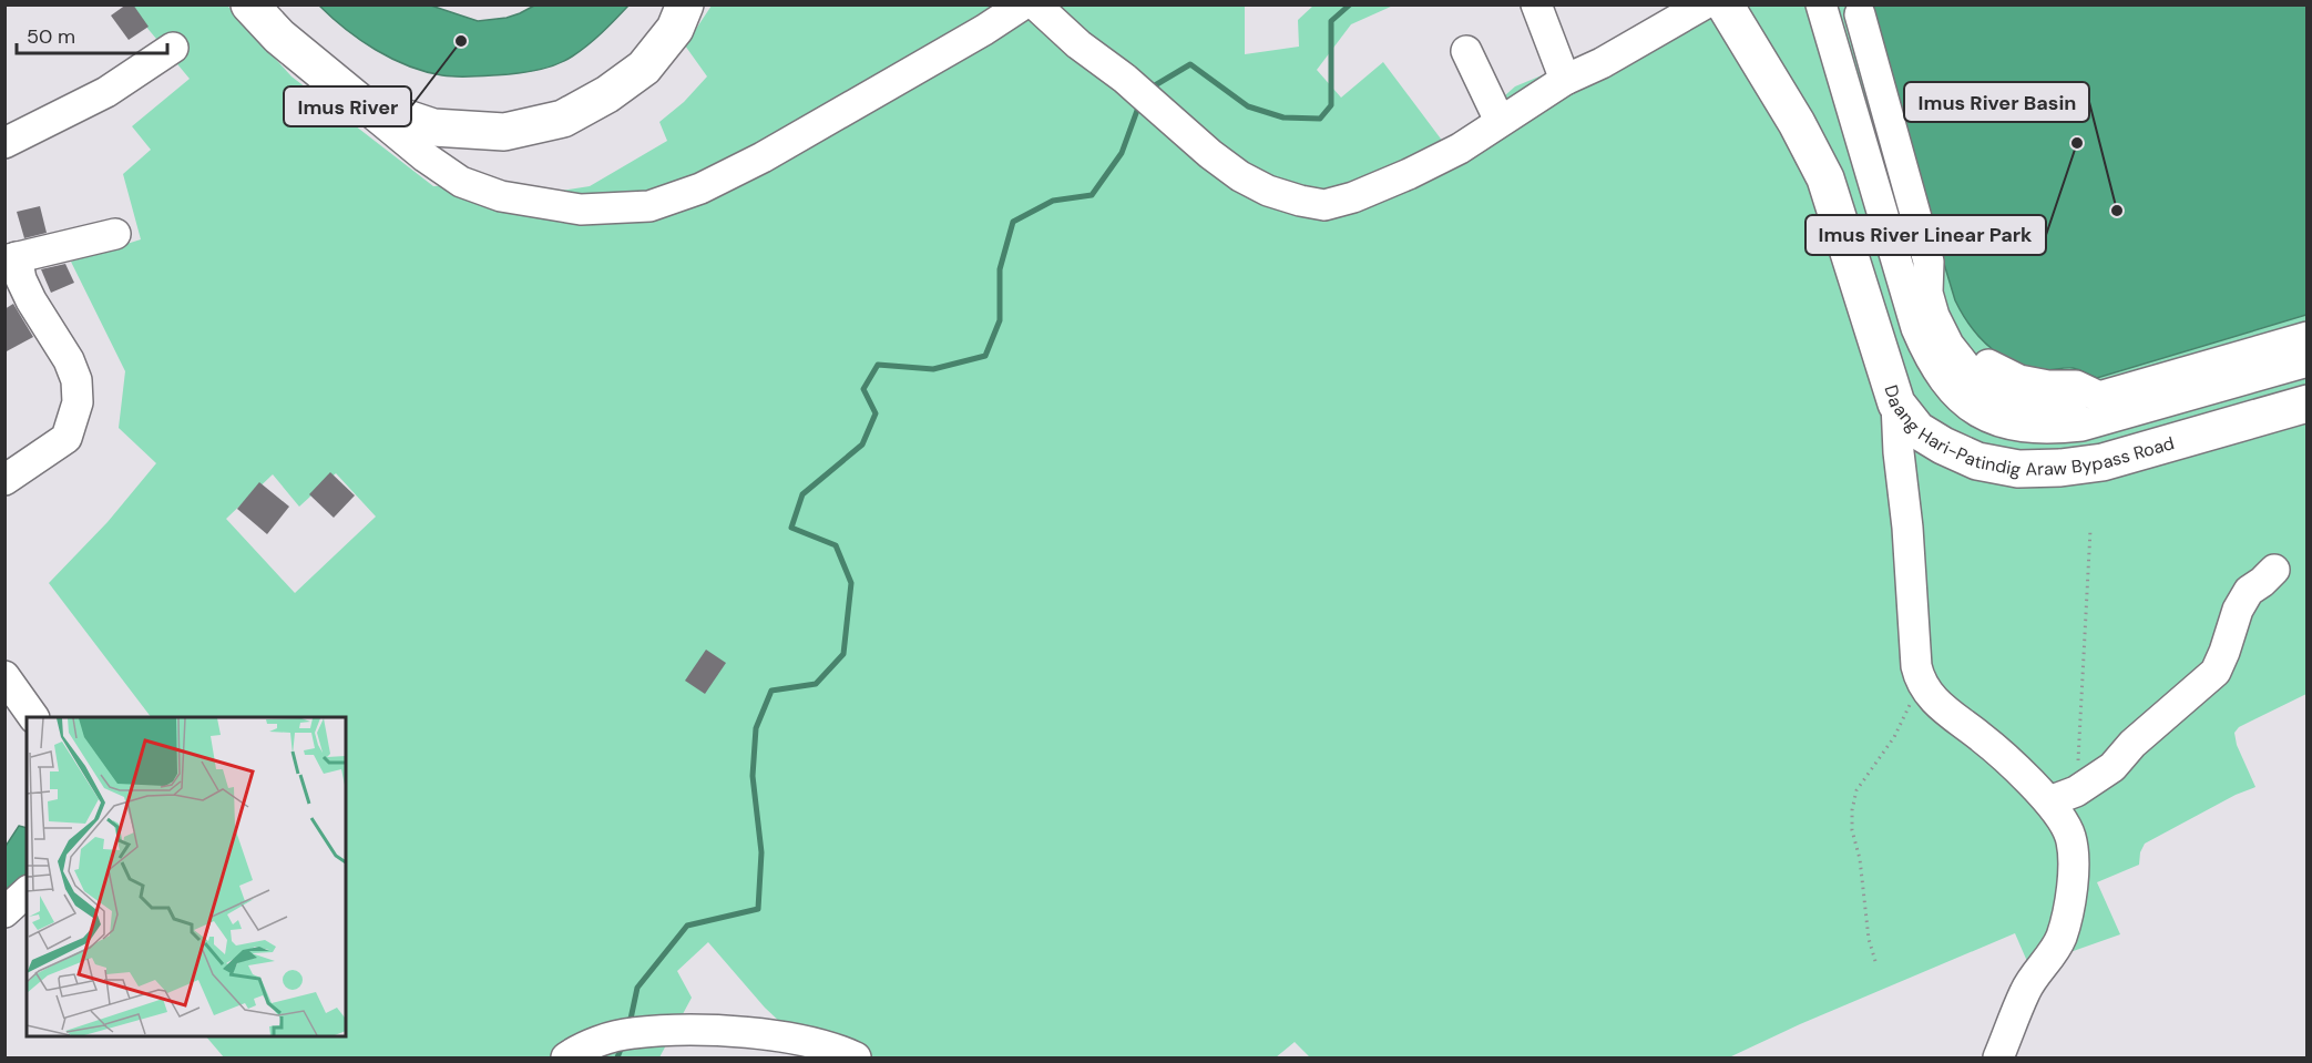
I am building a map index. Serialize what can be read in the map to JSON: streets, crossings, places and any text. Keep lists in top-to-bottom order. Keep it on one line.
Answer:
{"streets":{"main road":["Daang Hari-Patindig Araw Bypass Road"]},"places":["Imus River","Imus River Linear Park","Imus River Basin"],"scale_bar":"50 m"}
